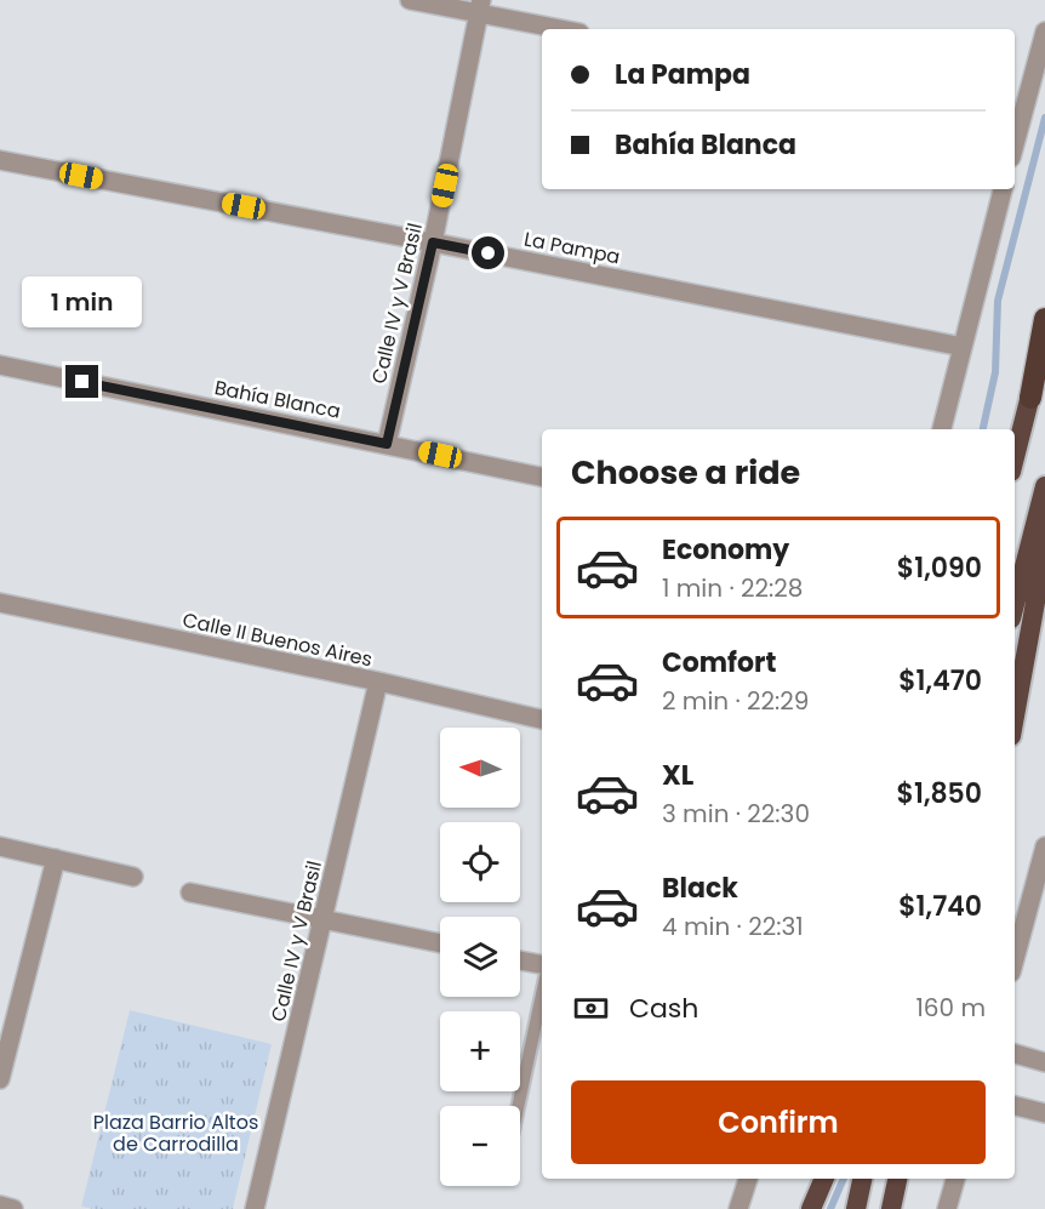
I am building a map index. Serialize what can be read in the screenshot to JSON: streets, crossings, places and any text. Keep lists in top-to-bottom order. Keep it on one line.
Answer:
{"streets":{"street":["La Pampa","Calle IV y V Brasil","Bahía Blanca","Calle II Buenos Aires"]},"crossings":[["La Pampa","Calle IV y V Brasil"],["Calle IV y V Brasil","Bahía Blanca"],["Calle IV y V Brasil","Calle II Buenos Aires"]],"parks":["Plaza Barrio Altos de Carrodilla"],"north":"left","page":{"banner":["La Pampa","Bahía Blanca"],"bubble":"1 min","heading":"Choose a ride","list":[{"name":"Economy","note":"1 min · 22:28","value":"$1,090"},{"name":"Comfort","note":"2 min · 22:29","value":"$1,470"},{"name":"XL","note":"3 min · 22:30","value":"$1,850"},{"name":"Black","note":"4 min · 22:31","value":"$1,740"}],"map_buttons":["+","−"],"pay":["Cash","160 m"],"buttons":"Confirm"}}
